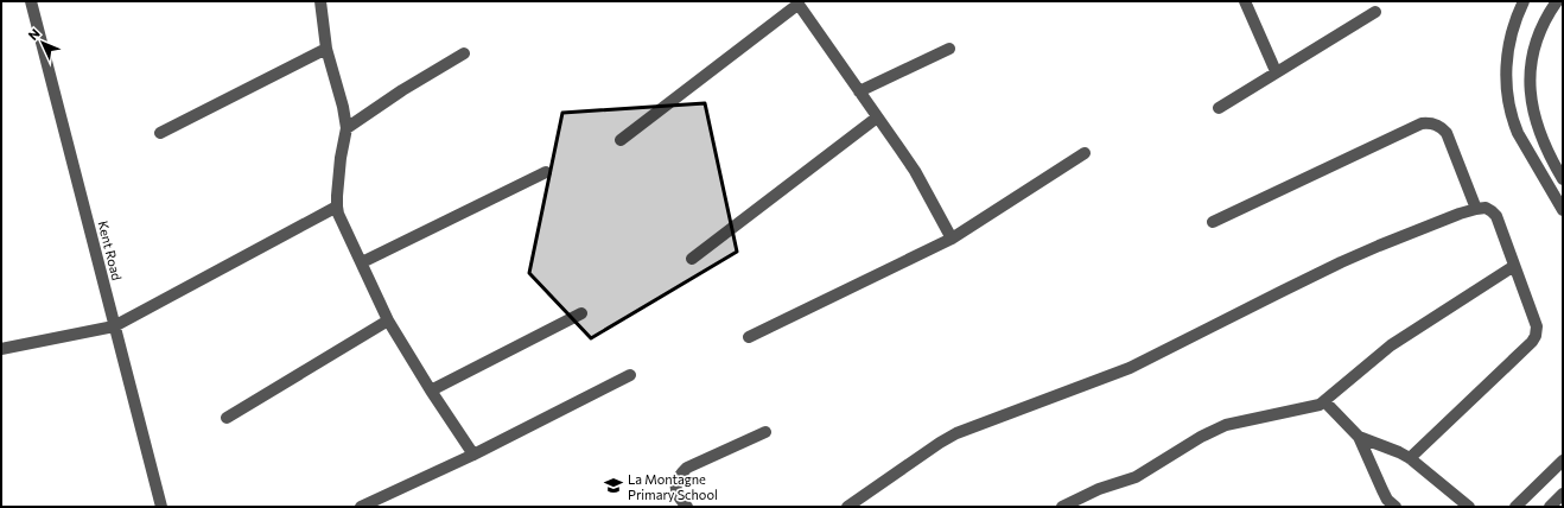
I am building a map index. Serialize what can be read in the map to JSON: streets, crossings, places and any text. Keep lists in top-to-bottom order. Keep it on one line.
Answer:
{"streets":{"street":["Kent Road"]},"places":{"school or university":["La Montagne Primary School"]},"north":"top left"}
